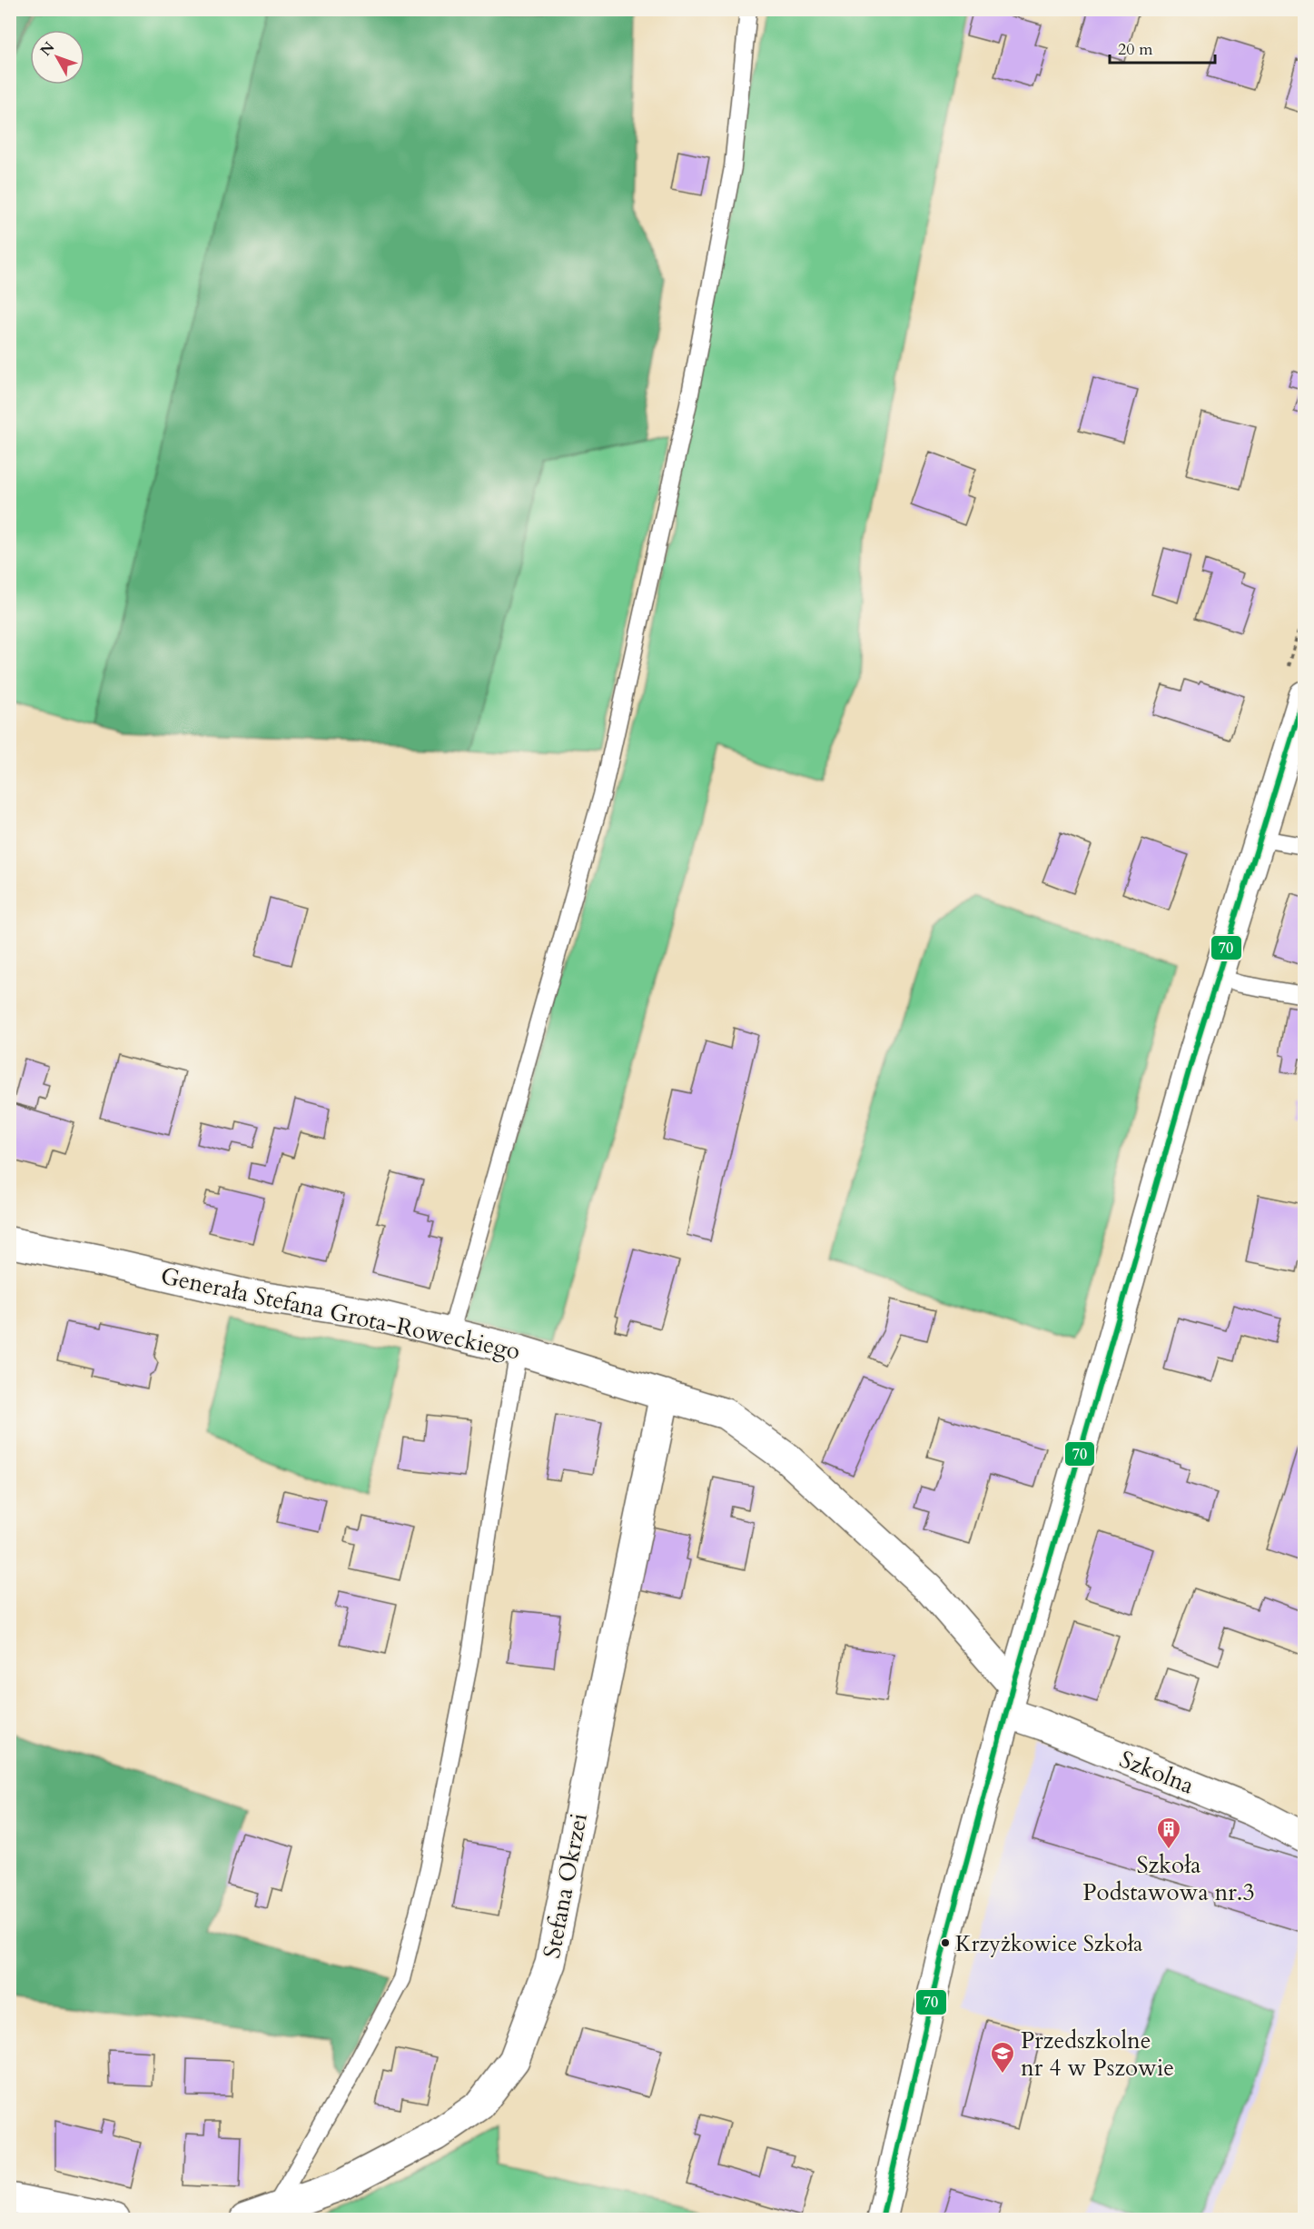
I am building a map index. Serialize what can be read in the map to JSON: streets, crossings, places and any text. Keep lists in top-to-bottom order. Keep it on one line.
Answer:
{"streets":{"street":["Generała Stefana Grota-Roweckiego","Szkolna","Stefana Okrzei"]},"crossings":[["Generała Stefana Grota-Roweckiego","Szkolna"],["Generała Stefana Grota-Roweckiego","Stefana Okrzei"]],"places":{"building":["Szkoła Podstawowa nr.3"],"other":["Krzyżkowice Szkoła"],"school or university":["Przedszkolne nr 4 w Pszowie"]},"lines":["transit line 70"],"scale_bar":"20 m","north":"top left"}
